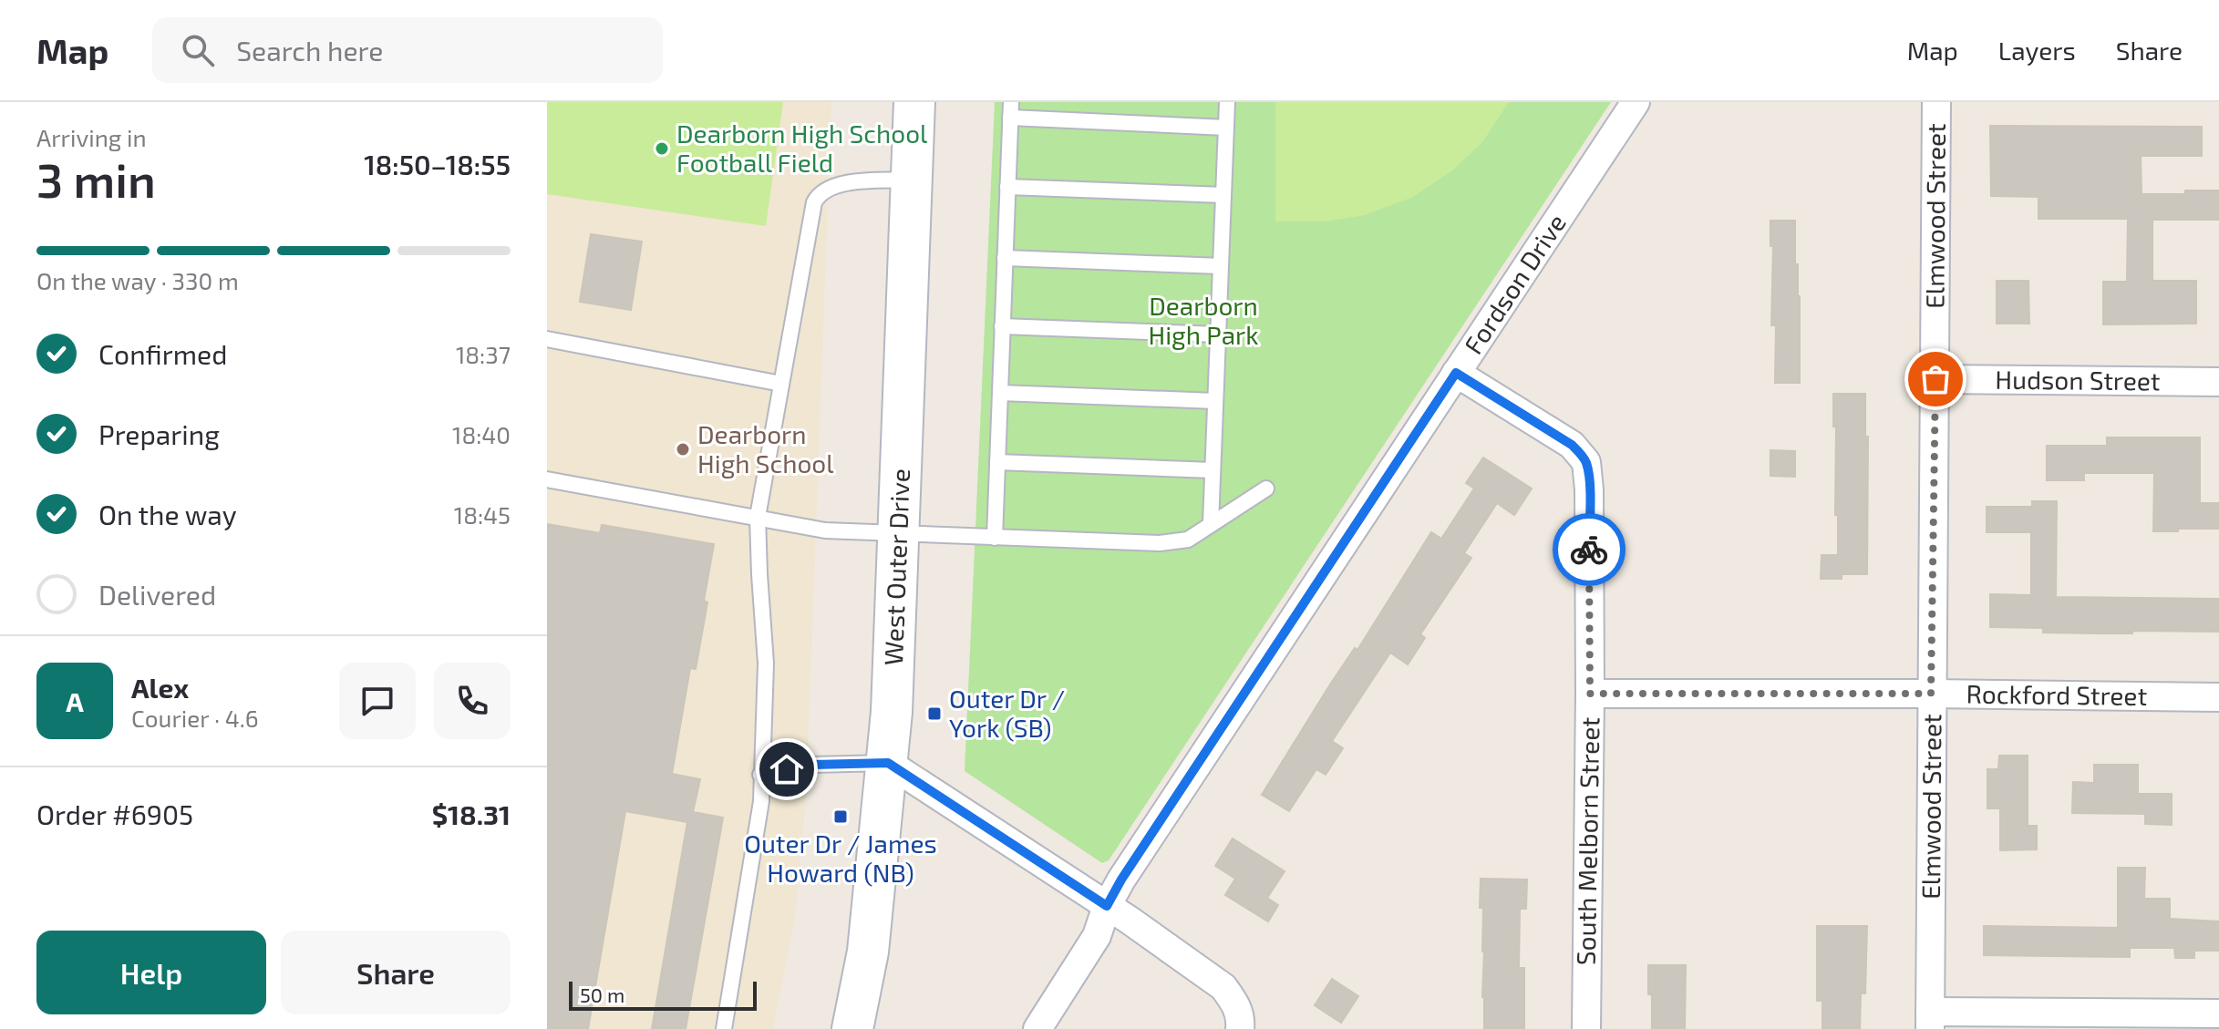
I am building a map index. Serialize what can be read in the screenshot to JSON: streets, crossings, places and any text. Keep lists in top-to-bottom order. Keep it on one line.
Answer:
{"streets":{"main road":["West Outer Drive"],"street":["Elmwood Street","Fordson Drive","Hudson Street","Rockford Street","South Melborn Street"]},"crossings":[["Elmwood Street","Hudson Street"],["Elmwood Street","Rockford Street"],["Fordson Drive","South Melborn Street"],["Rockford Street","South Melborn Street"]],"parks":["Dearborn High Park"],"places":{"other":["Dearborn High School Football Field","Dearborn High School"],"transit":["Outer Dr / York (SB)","Outer Dr / James Howard (NB)"]},"scale_bar":"50 m","page":{"header":"Map","search":"Search here","nav":["Map","Layers","Share"],"heading":["3 min","Arriving in","18:50–18:55"],"panel":["Alex","Courier · 4.6","Order #6905","$18.31"],"bar":"On the way · 330 m","list":[["Confirmed","18:37"],["Preparing","18:40"],["On the way","18:45"],"Delivered"],"round":"A","buttons":["Help","Share"],"scale":"50 m"}}
